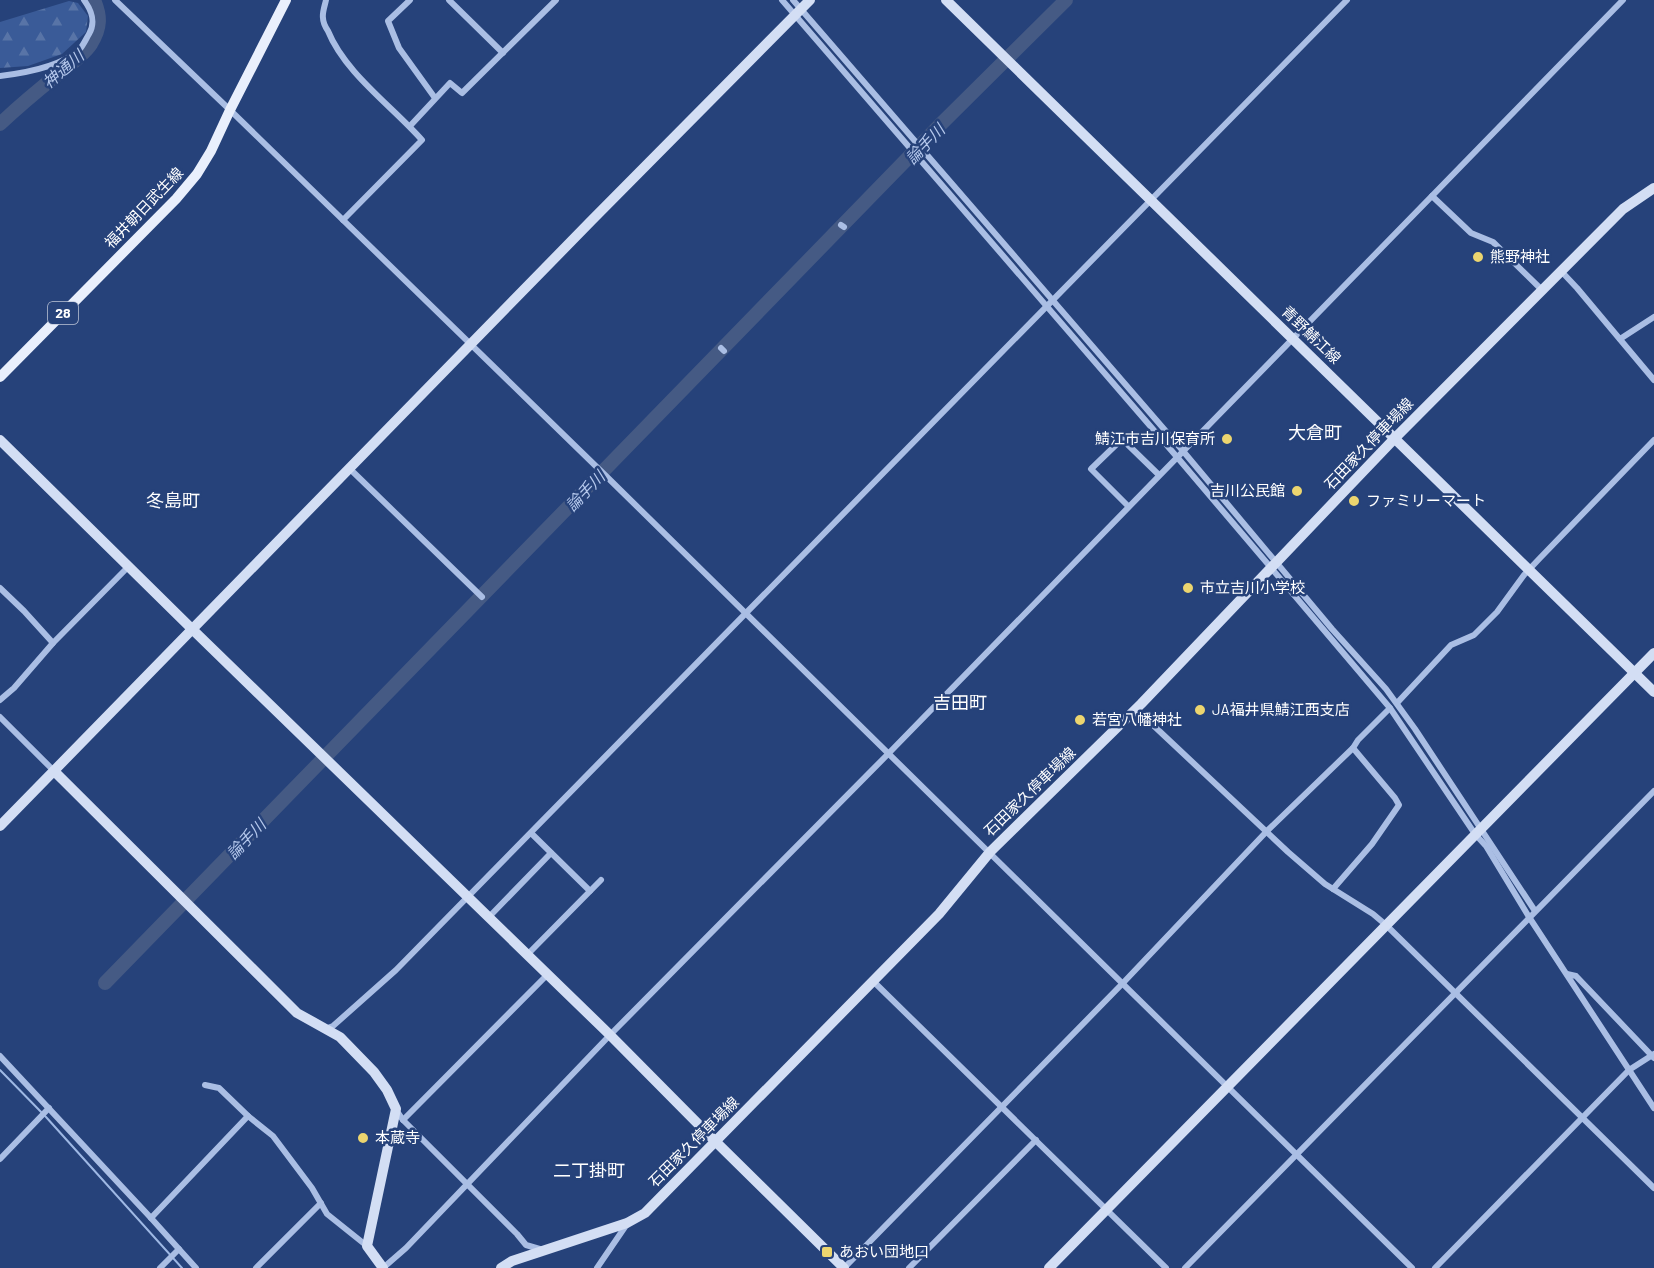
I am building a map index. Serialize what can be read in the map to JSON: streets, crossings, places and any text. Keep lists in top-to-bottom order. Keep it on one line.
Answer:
{"streets":{"main road":["福井朝日武生線","28"],"street":["青野鯖江線","石田家久停車場線"]},"crossings":[["青野鯖江線","石田家久停車場線"]],"districts":["大倉町","冬島町","吉田町","二丁掛町"],"water":["神通川","論手川"],"places":{"other":["熊野神社","鯖江市吉川保育所","吉川公民館","ファミリーマート","市立吉川小学校","JA福井県鯖江西支店","若宮八幡神社","本蔵寺"],"transit":["あおい団地口"]}}
